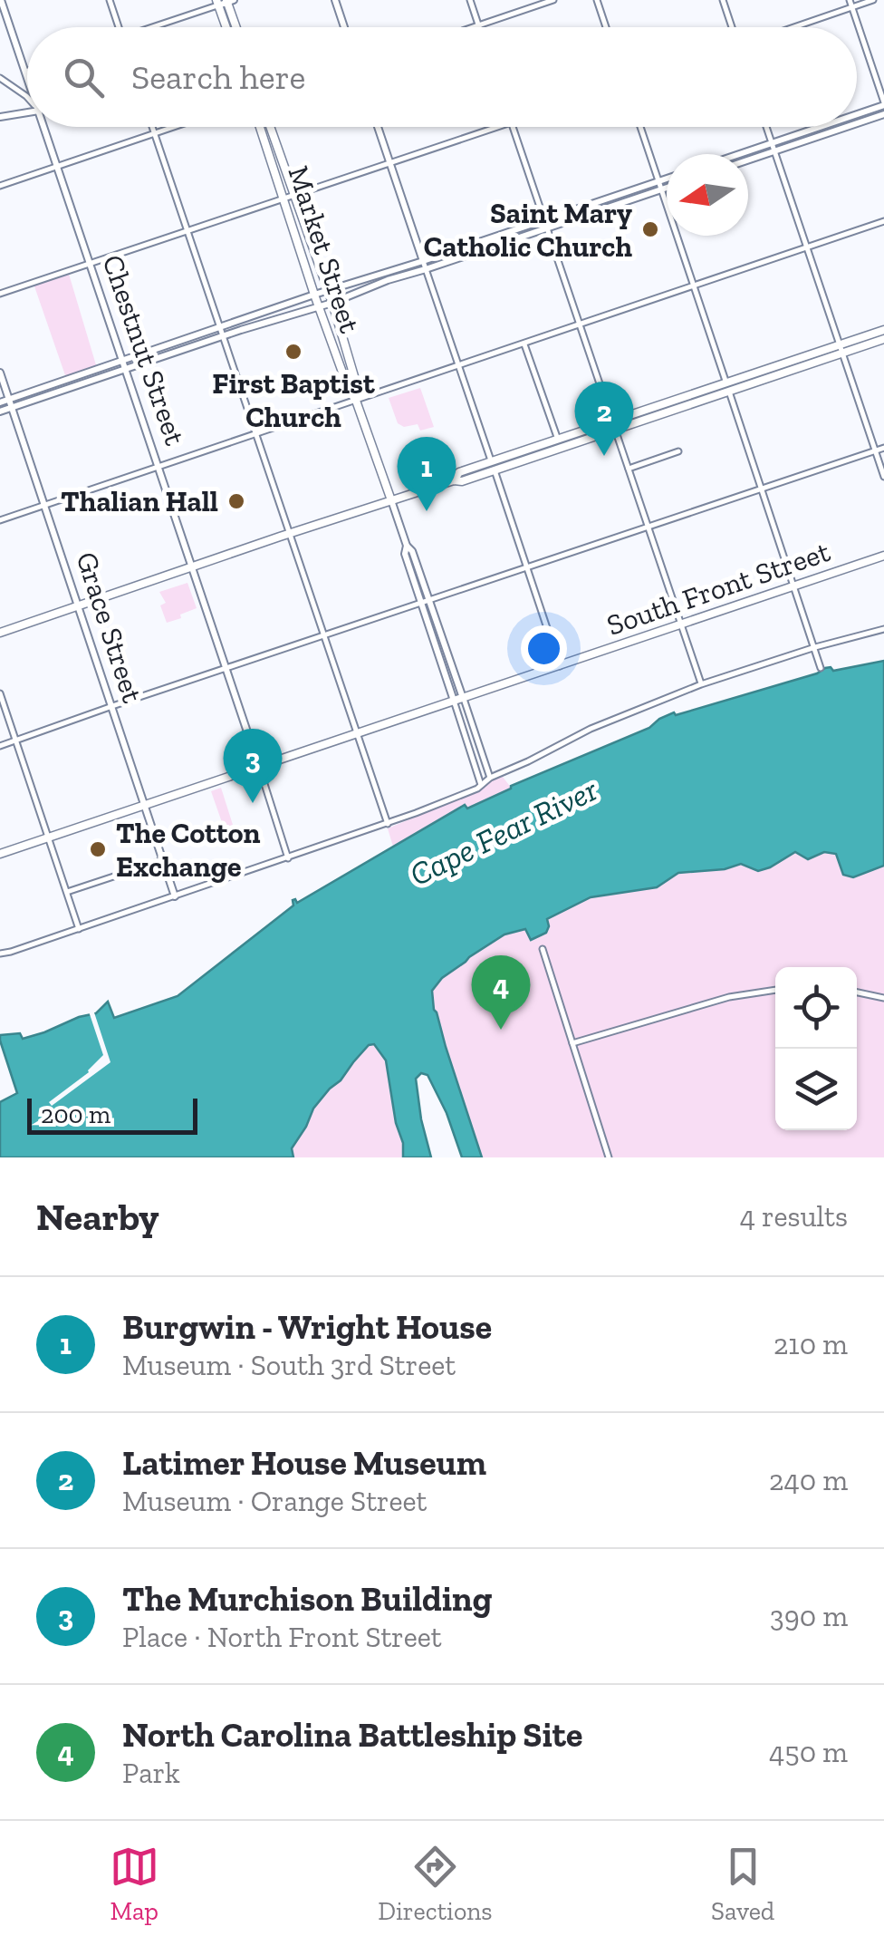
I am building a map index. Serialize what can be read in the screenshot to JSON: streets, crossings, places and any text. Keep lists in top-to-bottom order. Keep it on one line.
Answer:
{"streets":{"main road":["Market Street","South Front Street"],"street":["Chestnut Street","Grace Street"]},"crossings":[["Market Street","South Front Street"],["Chestnut Street","South Front Street"],["South Front Street","Grace Street"]],"water":["Cape Fear River"],"places":["Saint Mary Catholic Church","First Baptist Church","Thalian Hall","The Cotton Exchange"],"scale_bar":"200 m","north":"left","page":{"search":"Search here","pins":["2","1","3","4"],"scale":"200 m","heading":["Nearby","4 results"],"list":[{"mark":"1","name":"Burgwin - Wright House","note":"Museum · South 3rd Street","value":"210 m"},{"mark":"2","name":"Latimer House Museum","note":"Museum · Orange Street","value":"240 m"},{"mark":"3","name":"The Murchison Building","note":"Place · North Front Street","value":"390 m"},{"mark":"4","name":"North Carolina Battleship Site","note":"Park","value":"450 m"}],"nav":["Map","Directions","Saved"]}}
